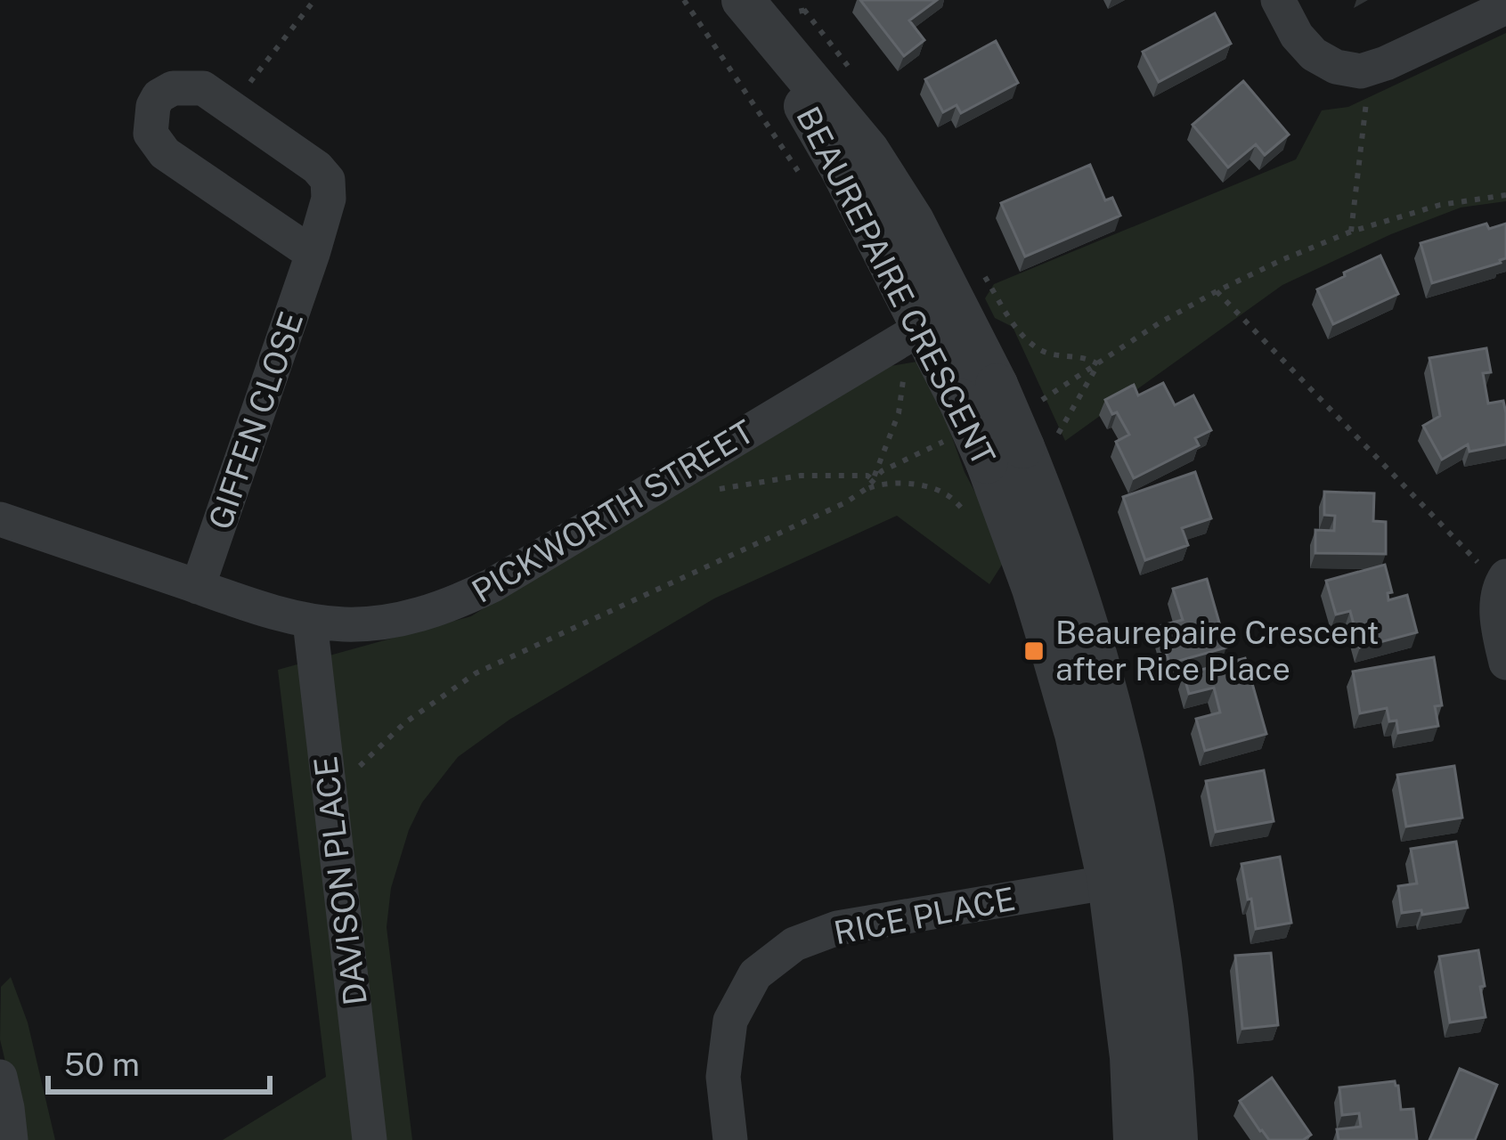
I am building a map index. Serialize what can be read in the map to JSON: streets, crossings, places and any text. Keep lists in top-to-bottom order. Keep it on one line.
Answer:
{"streets":{"street":["BEAUREPAIRE CRESCENT","GIFFEN CLOSE","PICKWORTH STREET","DAVISON PLACE","RICE PLACE"]},"crossings":[["BEAUREPAIRE CRESCENT","PICKWORTH STREET"],["BEAUREPAIRE CRESCENT","RICE PLACE"],["GIFFEN CLOSE","PICKWORTH STREET"],["PICKWORTH STREET","DAVISON PLACE"]],"places":{"transit":["Beaurepaire Crescent after Rice Place"]},"scale_bar":"50 m"}
